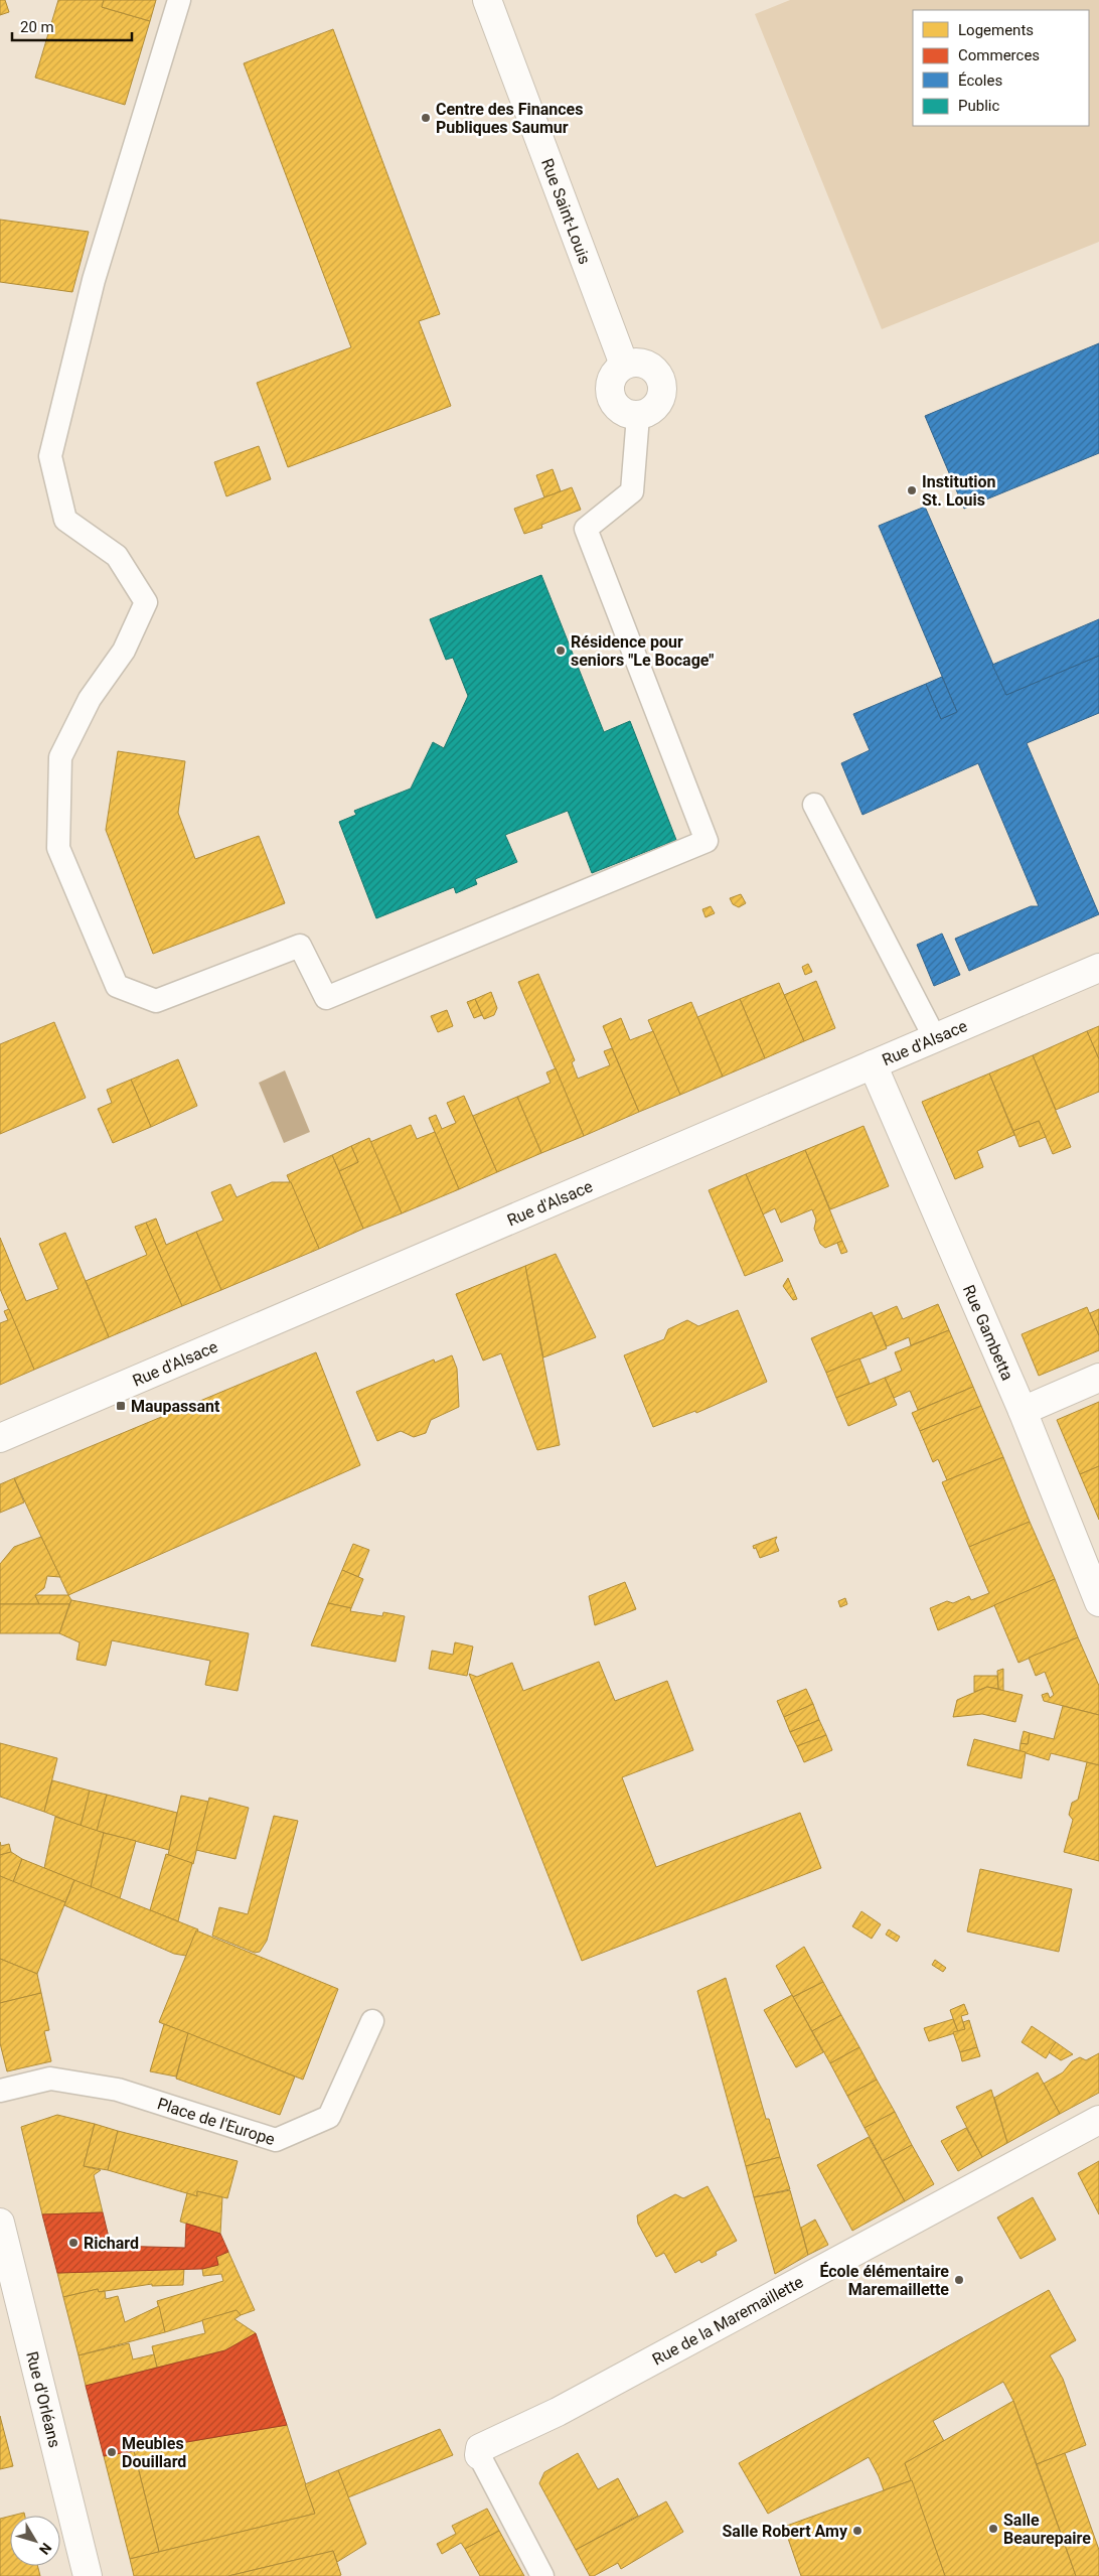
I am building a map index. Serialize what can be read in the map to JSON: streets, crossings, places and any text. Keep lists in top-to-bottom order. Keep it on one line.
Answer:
{"streets":{"street":["Rue Saint-Louis","Rue d'Alsace","Rue Gambetta","Rue de la Maremaillette","Rue d'Orléans"],"lane":["Place de l'Europe"]},"crossings":[["Rue d'Alsace","Rue Gambetta"]],"places":{"other":["Centre des Finances Publiques Saumur","Institution St. Louis","Résidence pour seniors \"Le Bocage\"","Richard","École élémentaire Maremaillette","Meubles Douillard","Salle Beaurepaire","Salle Robert Amy"],"transit":["Maupassant"]},"legend":["Logements","Commerces","Écoles","Public"],"scale_bar":"20 m","north":"bottom right"}
